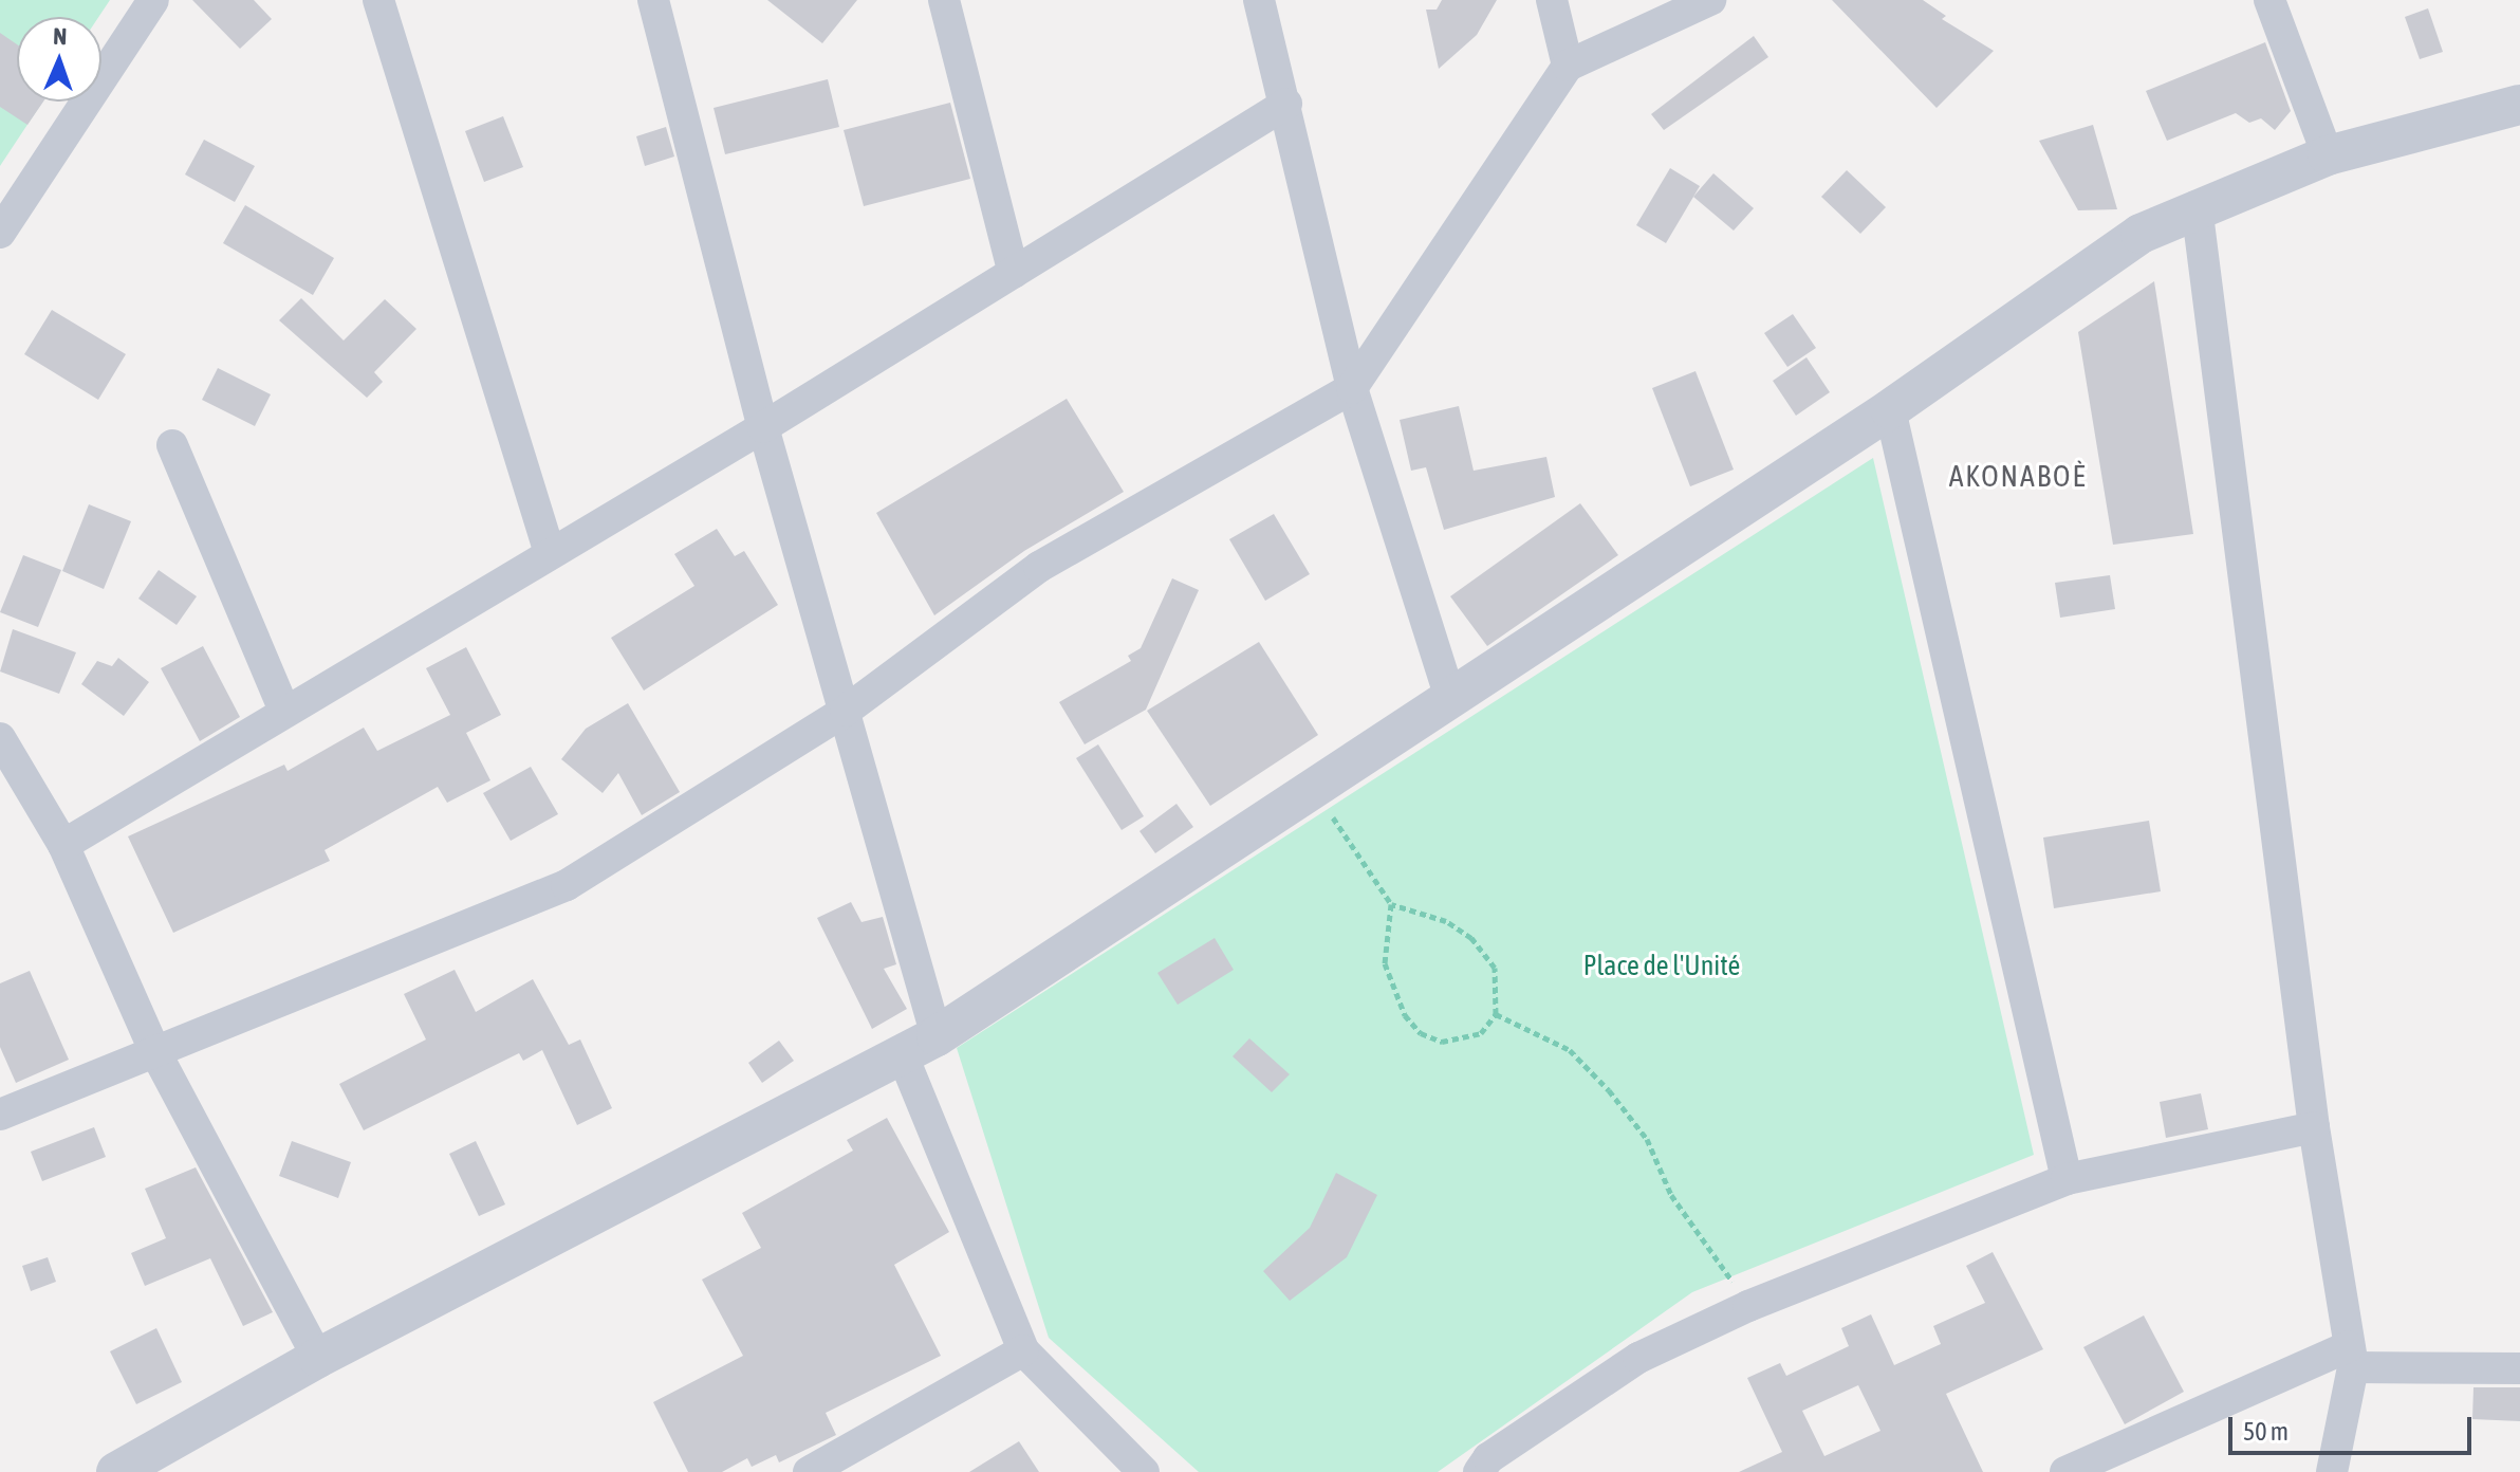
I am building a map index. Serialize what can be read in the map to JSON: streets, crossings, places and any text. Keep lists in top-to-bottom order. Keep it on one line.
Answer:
{"districts":["AKONABOÈ"],"parks":["Place de l'Unité"],"scale_bar":"50 m","north":"top"}
